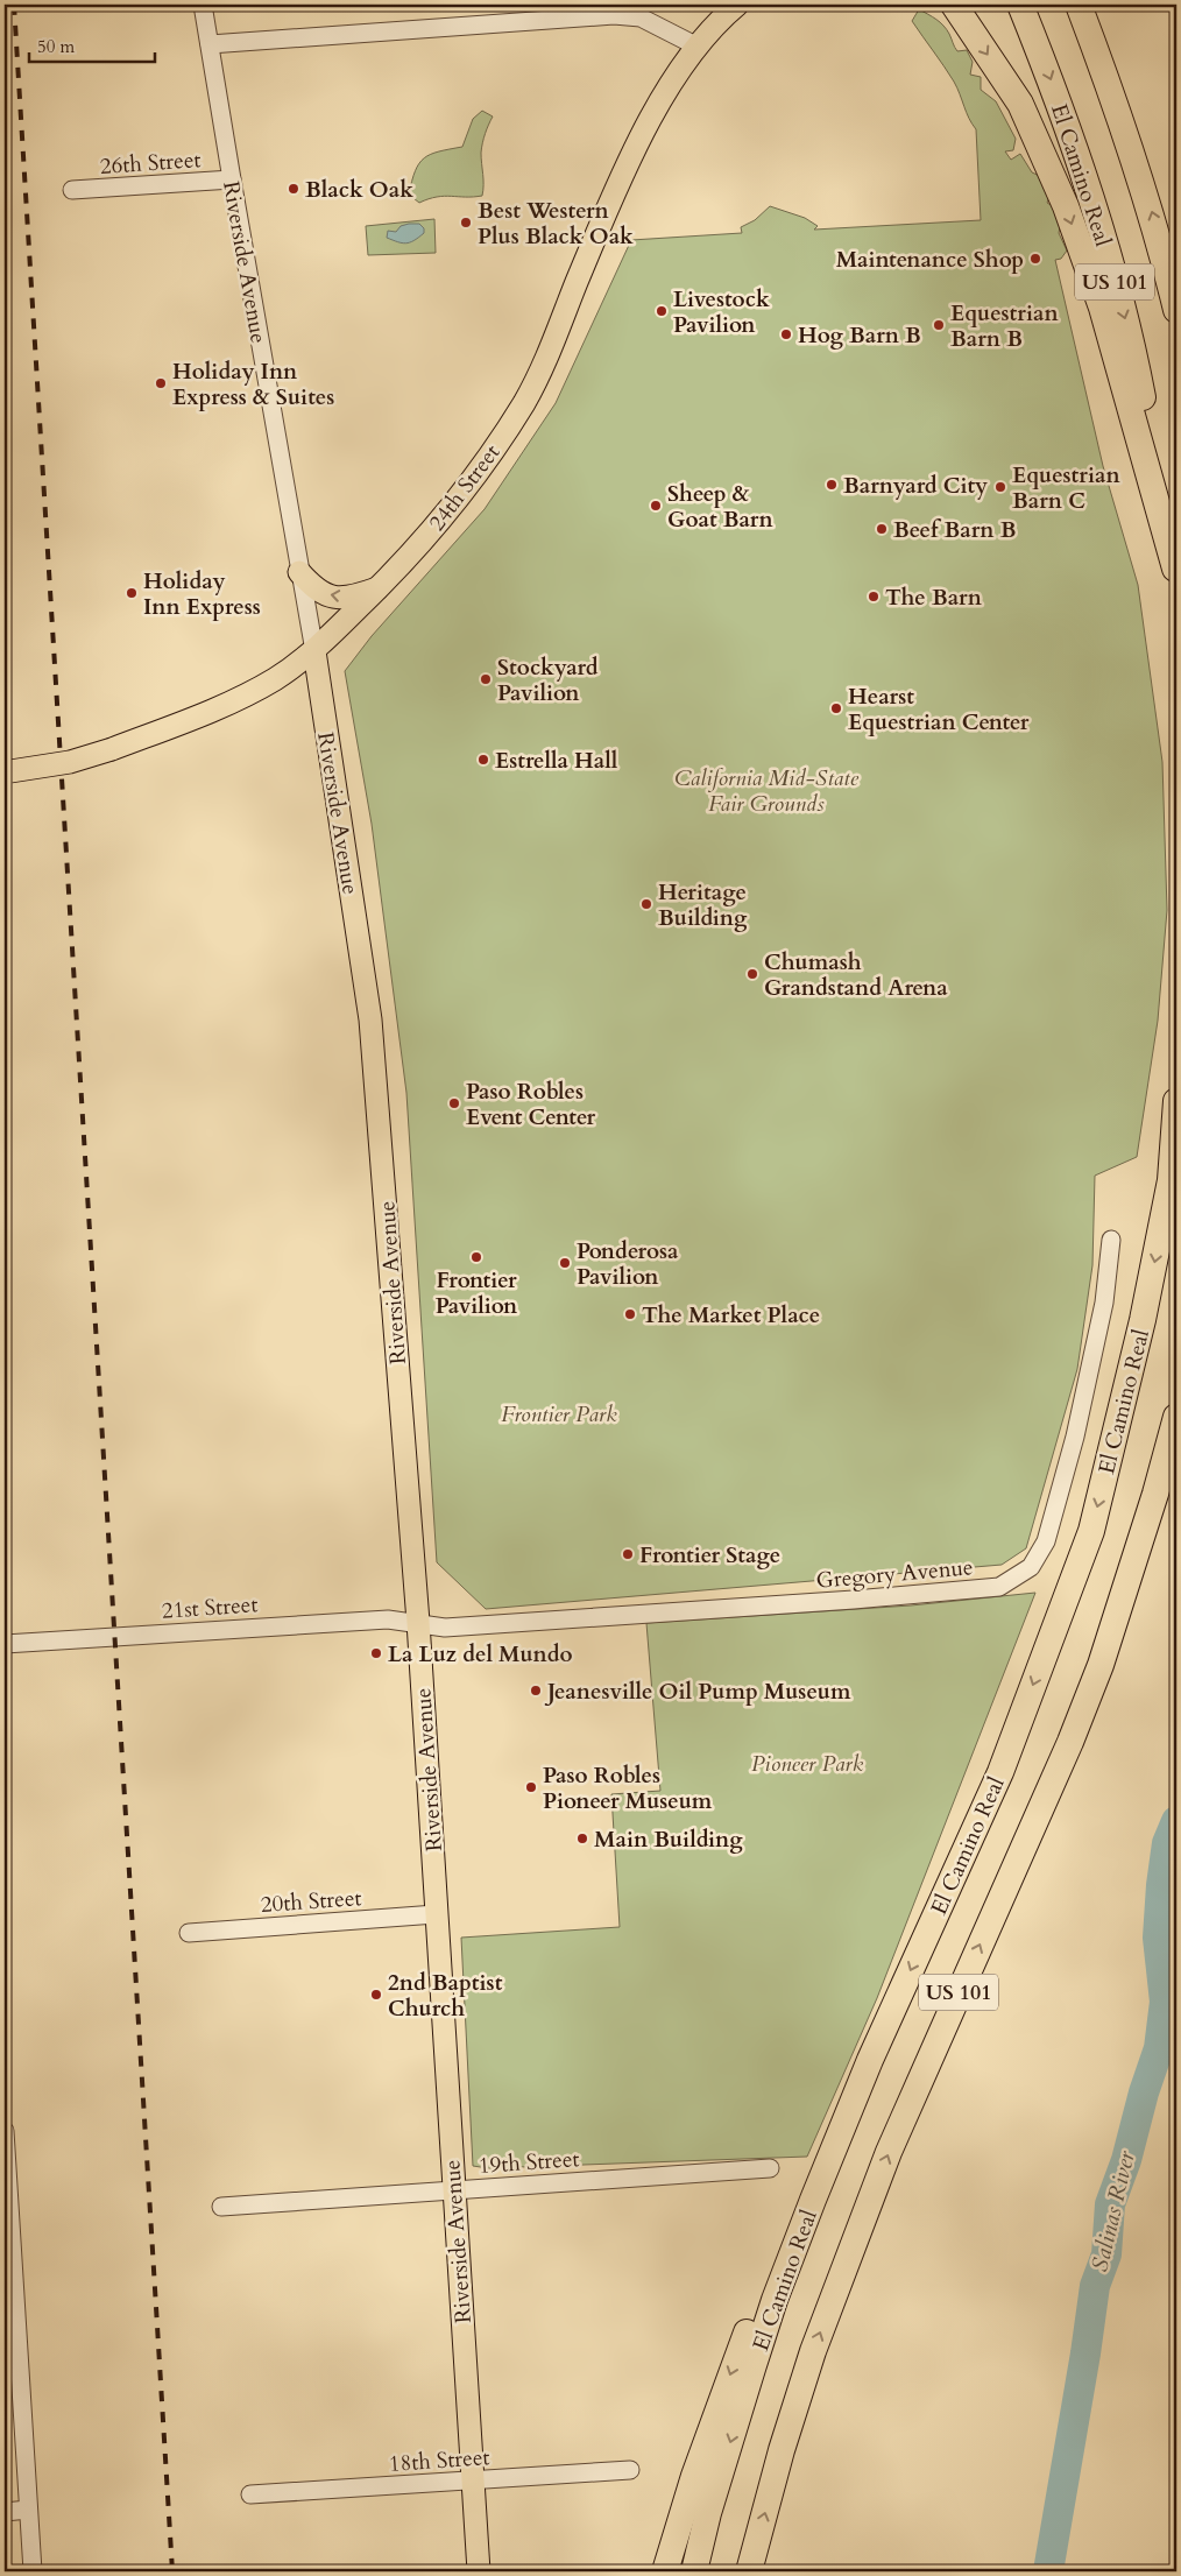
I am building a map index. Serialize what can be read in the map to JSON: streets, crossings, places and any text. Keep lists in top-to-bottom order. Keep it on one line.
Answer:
{"streets":{"highway":["El Camino Real","US 101"],"main road":["Riverside Avenue","24th Street"],"street":["26th Street","Gregory Avenue","21st Street","20th Street","19th Street","18th Street"]},"crossings":[["26th Street","Riverside Avenue"],["Riverside Avenue","24th Street"],["Riverside Avenue","Gregory Avenue"],["Riverside Avenue","21st Street"],["Riverside Avenue","20th Street"],["Riverside Avenue","19th Street"],["Riverside Avenue","18th Street"],["Gregory Avenue","21st Street"]],"water":["Salinas River"],"parks":["California Mid-State Fair Grounds","Frontier Park","Pioneer Park"],"places":["Black Oak","Best Western Plus Black Oak","Maintenance Shop","Livestock Pavilion","Equestrian Barn B","Hog Barn B","Holiday Inn Express & Suites","Barnyard City","Equestrian Barn C","Sheep & Goat Barn","Beef Barn B","Holiday Inn Express","The Barn","Stockyard Pavilion","Hearst Equestrian Center","Estrella Hall","Heritage Building","Chumash Grandstand Arena","Paso Robles Event Center","Frontier Pavilion","Ponderosa Pavilion","The Market Place","Frontier Stage","La Luz del Mundo","Jeanesville Oil Pump Museum","Paso Robles Pioneer Museum","Main Building","2nd Baptist Church"],"scale_bar":"50 m"}
